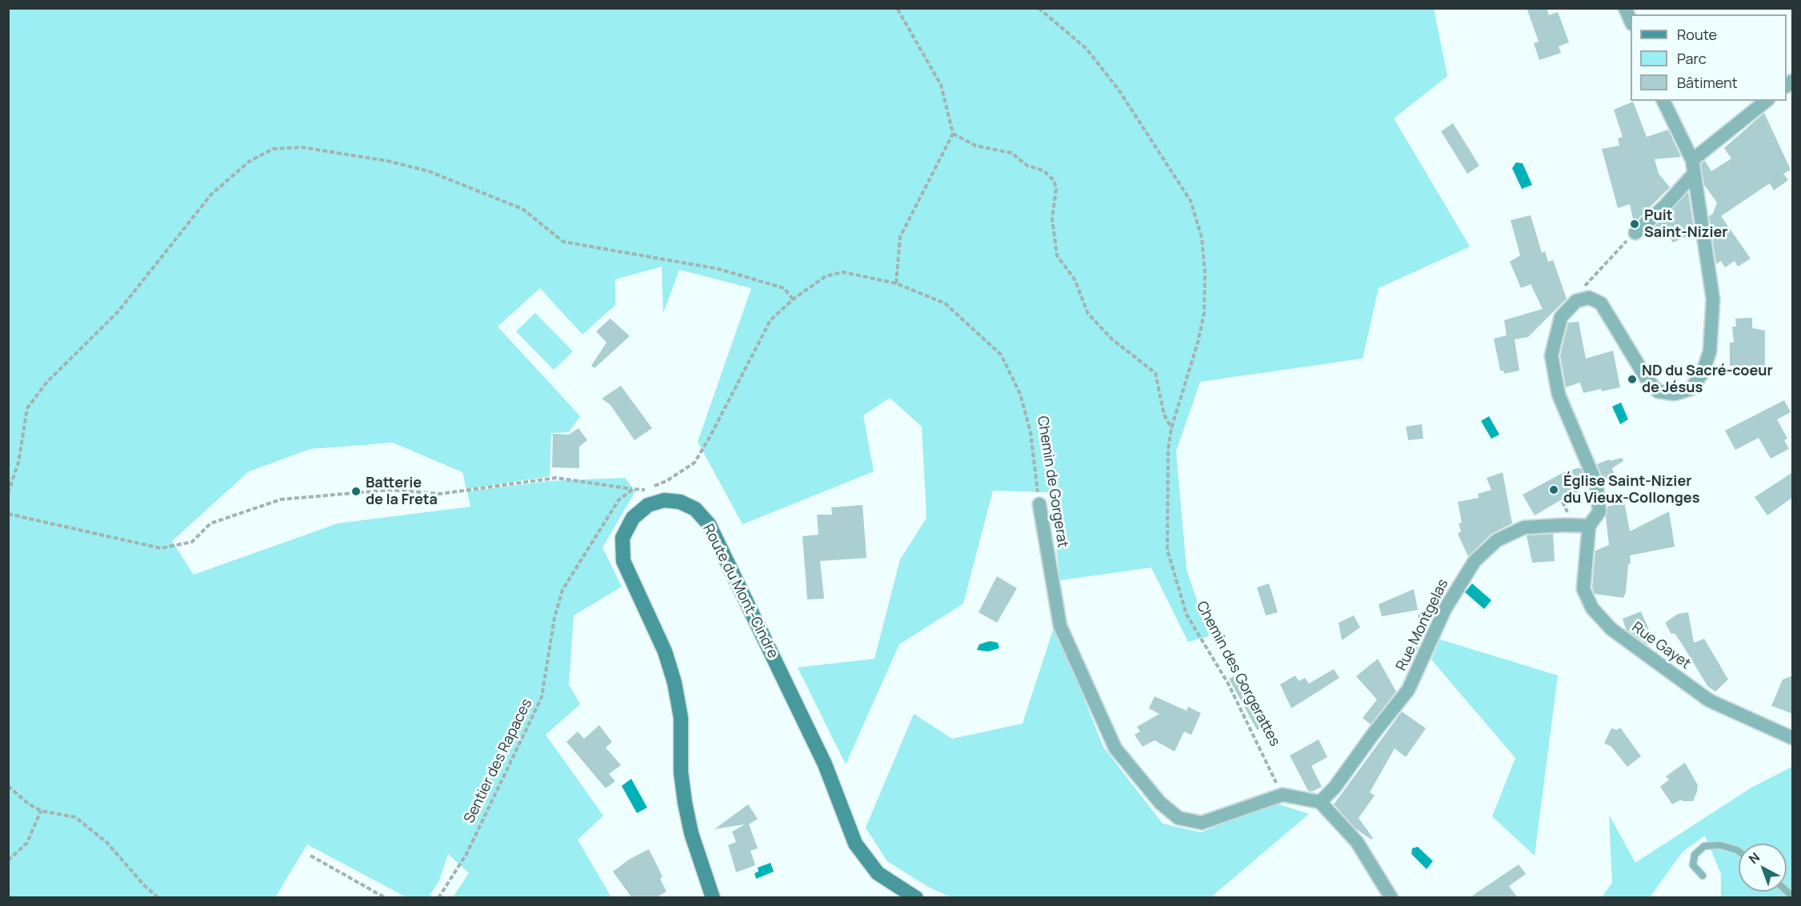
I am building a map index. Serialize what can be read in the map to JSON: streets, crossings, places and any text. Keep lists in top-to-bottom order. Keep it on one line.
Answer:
{"streets":{"street":["Chemin de Gorgerat","Route du Mont-Cindre","Rue Montgelas","Rue Gayet"],"path":["Chemin des Gorgerattes","Sentier des Rapaces"]},"crossings":[["Chemin de Gorgerat","Chemin des Gorgerattes"],["Chemin de Gorgerat","Sentier des Rapaces"],["Rue Montgelas","Rue Gayet"]],"places":["Puit Saint-Nizier","ND du Sacré-coeur de Jésus","Église Saint-Nizier du Vieux-Collonges","Batterie de la Freta"],"legend":["Route","Parc","Bâtiment"],"north":"top left"}
